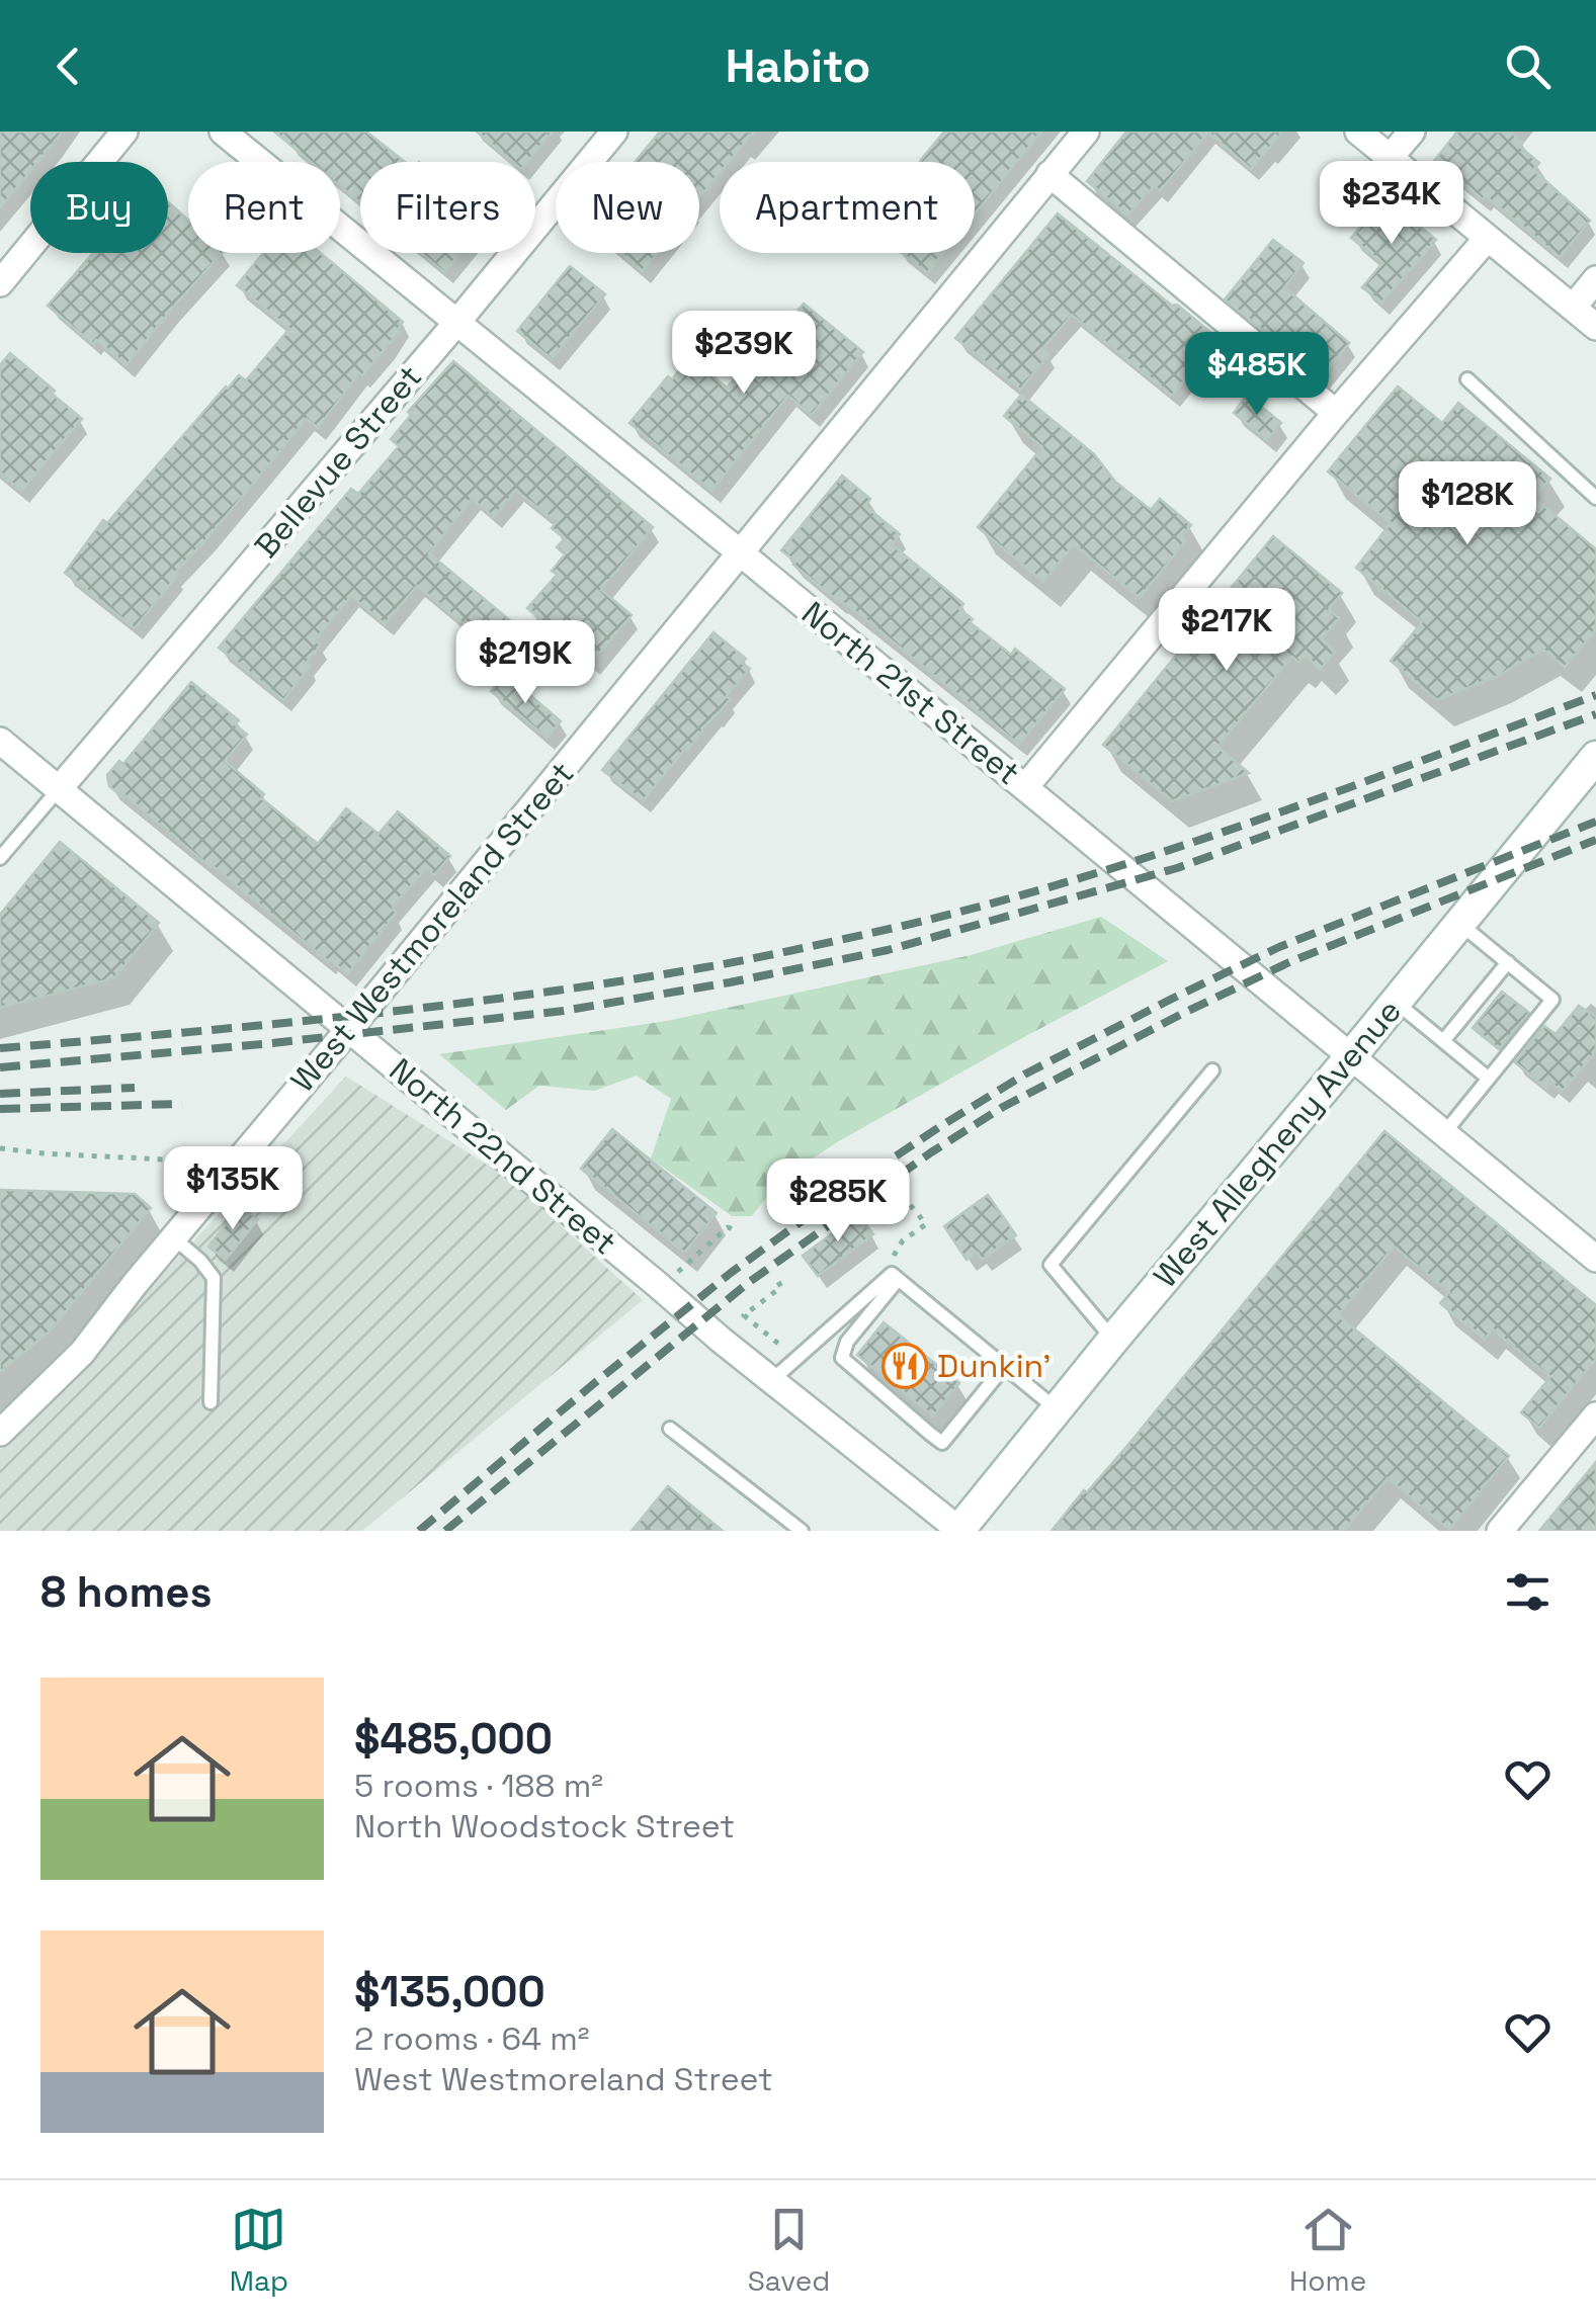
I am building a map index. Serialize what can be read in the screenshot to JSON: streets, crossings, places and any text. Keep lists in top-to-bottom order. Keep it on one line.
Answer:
{"streets":{"main road":["West Allegheny Avenue"],"street":["Bellevue Street","North 21st Street","West Westmoreland Street","North 22nd Street"]},"crossings":[["Bellevue Street","North 21st Street"],["Bellevue Street","North 22nd Street"],["North 21st Street","West Westmoreland Street"],["North 21st Street","West Allegheny Avenue"],["West Westmoreland Street","North 22nd Street"],["West Allegheny Avenue","North 22nd Street"]],"places":{"restaurant":["Dunkin'"]},"page":{"header":"Habito","price":["$234K","$239K","$485K","$128K","$217K","$219K","$135K","$285K"],"chip":["Buy","Rent","Filters","New","Apartment"],"heading":"8 homes","list":[{"name":"$485,000","note":"5 rooms · 188 m² · North Woodstock Street"},{"name":"$135,000","note":"2 rooms · 64 m² · West Westmoreland Street"}],"tabs":["Map","Saved","Home"]}}
